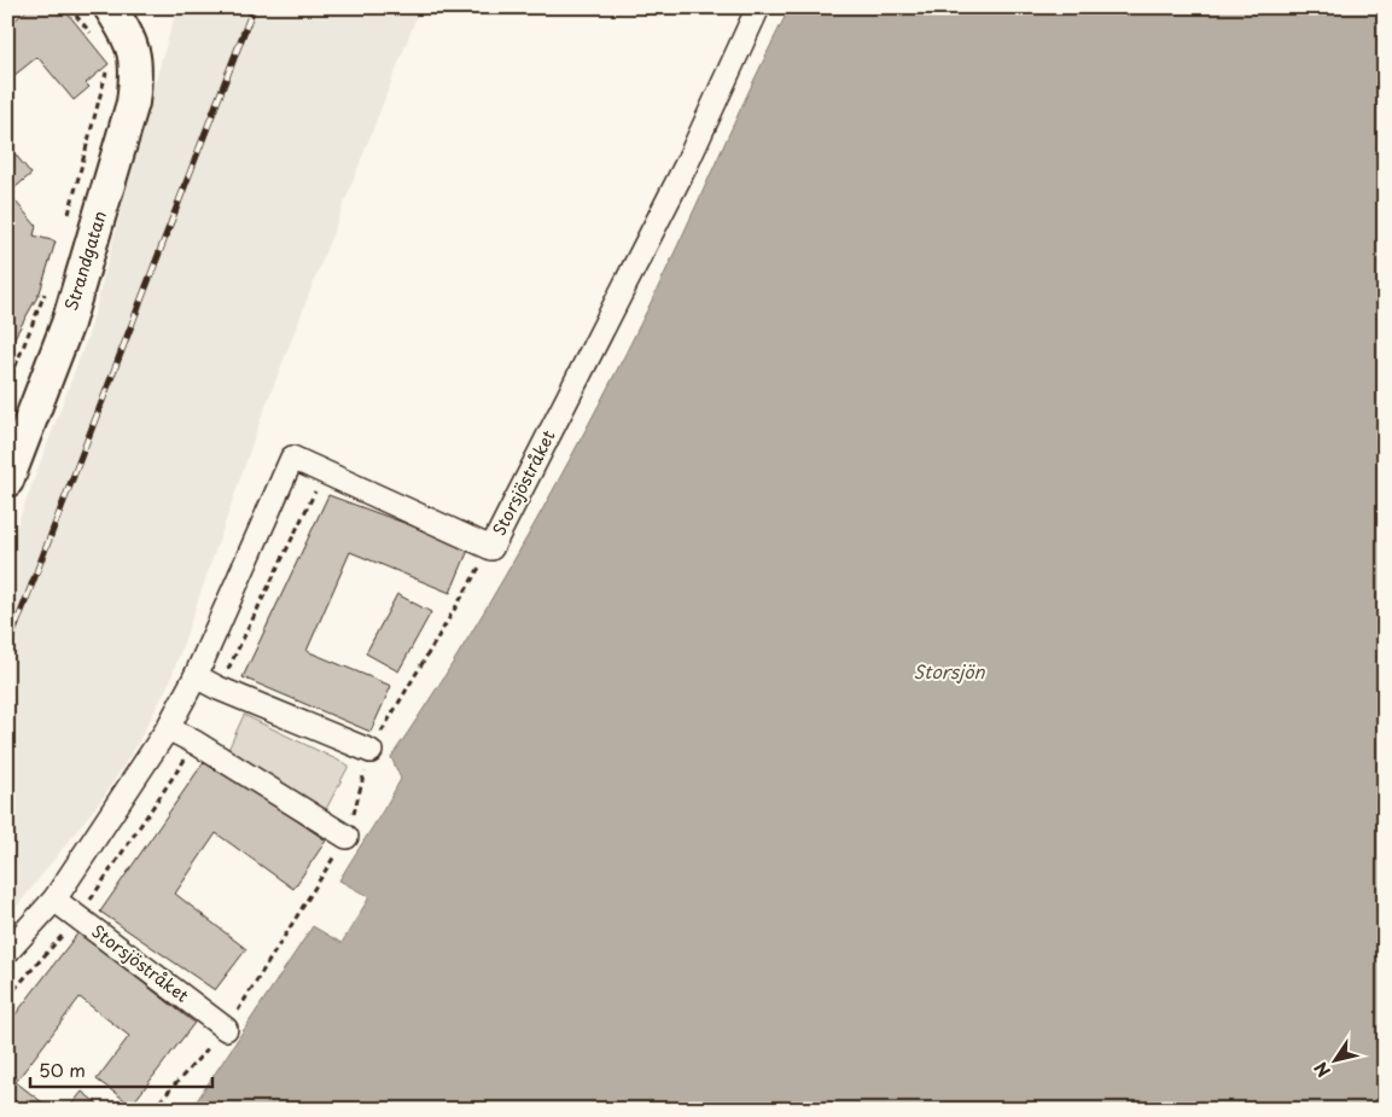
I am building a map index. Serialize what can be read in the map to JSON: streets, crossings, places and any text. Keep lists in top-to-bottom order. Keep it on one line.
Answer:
{"streets":{"main road":["Strandgatan"],"street":["Storsjöstråket"]},"water":["Storsjön"],"scale_bar":"50 m","north":"bottom left"}
